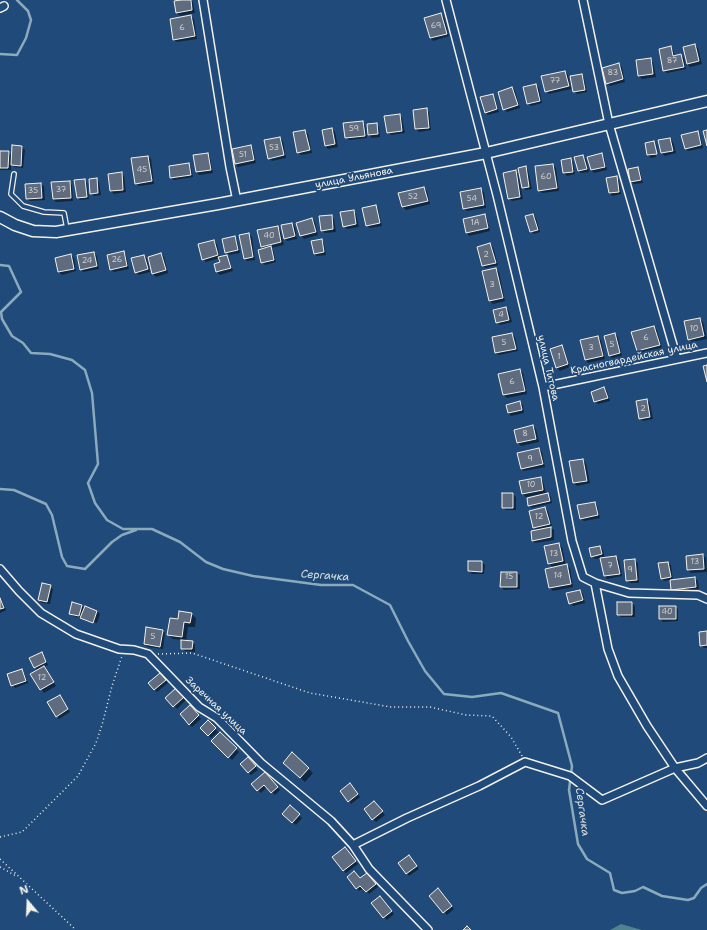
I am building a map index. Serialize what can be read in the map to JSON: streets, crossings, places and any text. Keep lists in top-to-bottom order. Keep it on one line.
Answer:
{"streets":{"main road":["улица Ульянова"],"street":["Красногвардейская улица","улица Титова","Заречная улица"]},"crossings":[["улица Ульянова","улица Титова"],["Красногвардейская улица","улица Титова"]],"water":["Сергачка"],"house_numbers":["69","6","87","83","77","59","53","51","45","60","37","35","52","54","1А","40","2","26","24","3","4","10","6","5","5","3","1","6","2","8","9","10","12","13","13","7","9","14","15","40","5","12"],"north":"top"}
